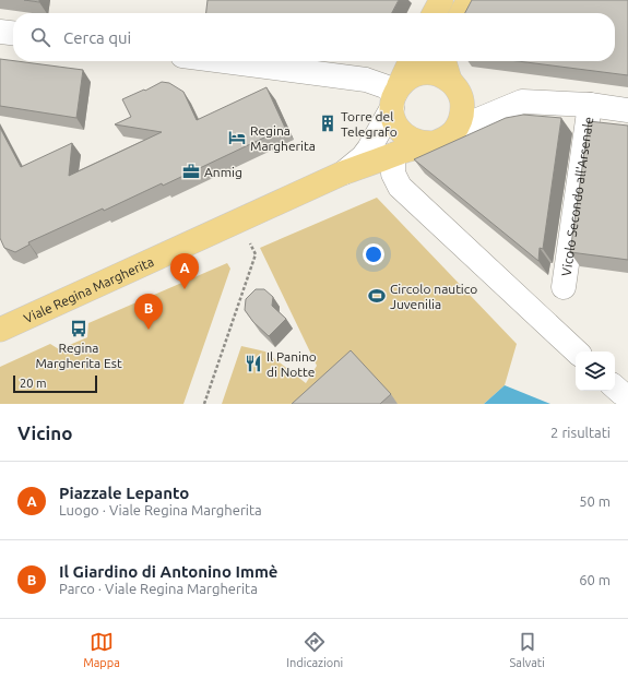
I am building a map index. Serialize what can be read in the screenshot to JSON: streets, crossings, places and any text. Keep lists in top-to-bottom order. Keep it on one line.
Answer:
{"streets":{"main road":["Viale Regina Margherita"],"street":["Vicolo Secondo all'Arsenale"]},"places":{"building":["Torre del Telegrafo"],"hotel":["Regina Margherita"],"office":["Anmig"],"sports":["Circolo nautico Juvenilia"],"bus stop":["Regina Margherita Est"],"restaurant":["Il Panino di Notte"]},"scale_bar":"20 m","page":{"search":"Cerca qui","pins":["A","B"],"scale":"20 m","heading":["Vicino","2 risultati"],"list":[{"mark":"A","name":"Piazzale Lepanto","note":"Luogo · Viale Regina Margherita","value":"50 m"},{"mark":"B","name":"Il Giardino di Antonino Immè","note":"Parco · Viale Regina Margherita","value":"60 m"}],"nav":["Mappa","Indicazioni","Salvati"]}}
